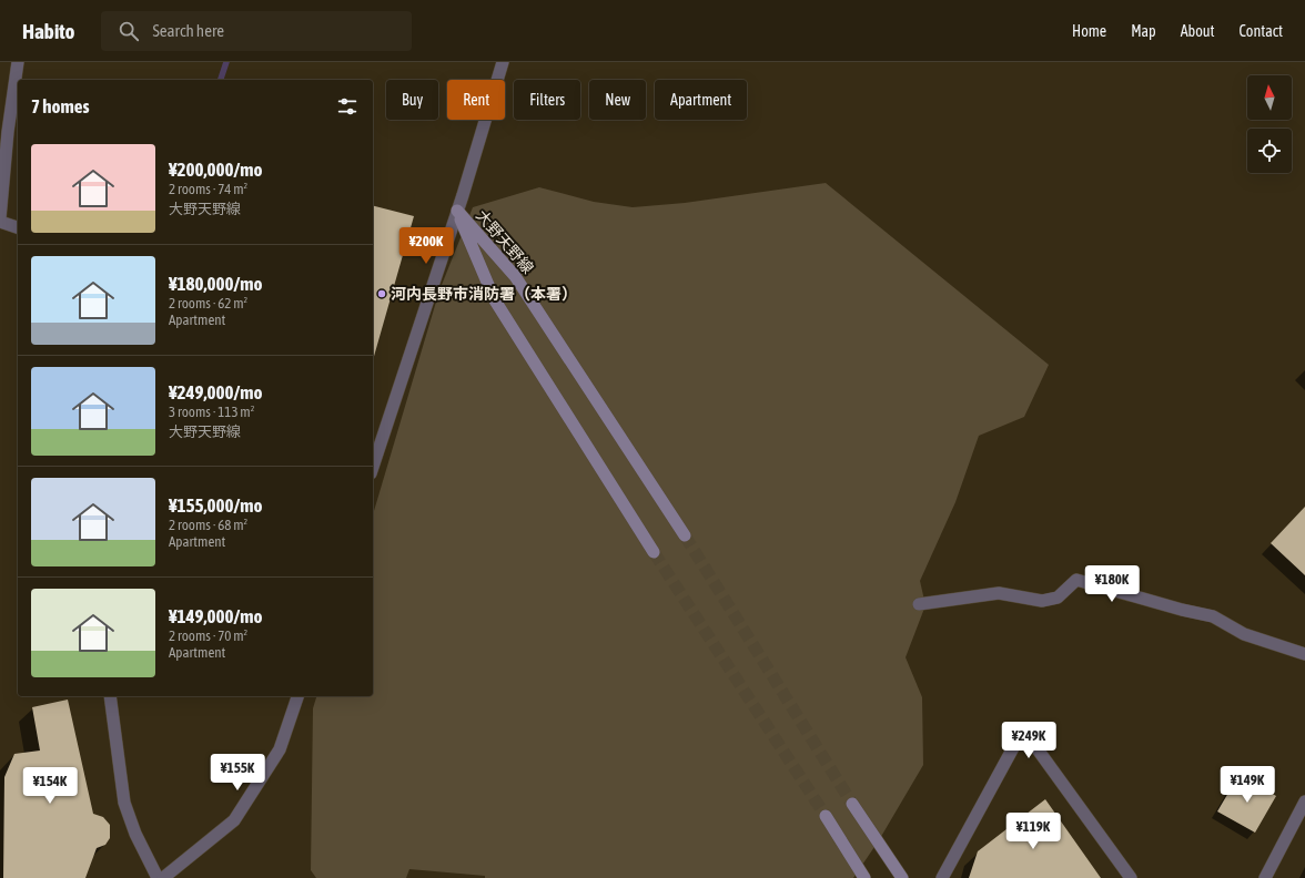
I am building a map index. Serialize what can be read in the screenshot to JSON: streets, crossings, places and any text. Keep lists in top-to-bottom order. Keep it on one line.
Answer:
{"streets":{"main road":["大野天野線"]},"places":["河内長野市消防署（本署）"],"north":"top","page":{"header":"Habito","search":"Search here","nav":["Home","Map","About","Contact"],"chip":["Buy","Rent","Filters","New","Apartment"],"heading":"7 homes","list":[{"name":"¥200,000/mo","note":"2 rooms · 74 m² · 大野天野線"},{"name":"¥180,000/mo","note":"2 rooms · 62 m² · Apartment"},{"name":"¥249,000/mo","note":"3 rooms · 113 m² · 大野天野線"},{"name":"¥155,000/mo","note":"2 rooms · 68 m² · Apartment"},{"name":"¥149,000/mo","note":"2 rooms · 70 m² · Apartment"}],"price":["¥200K","¥180K","¥249K","¥155K","¥149K","¥154K","¥119K"]}}
